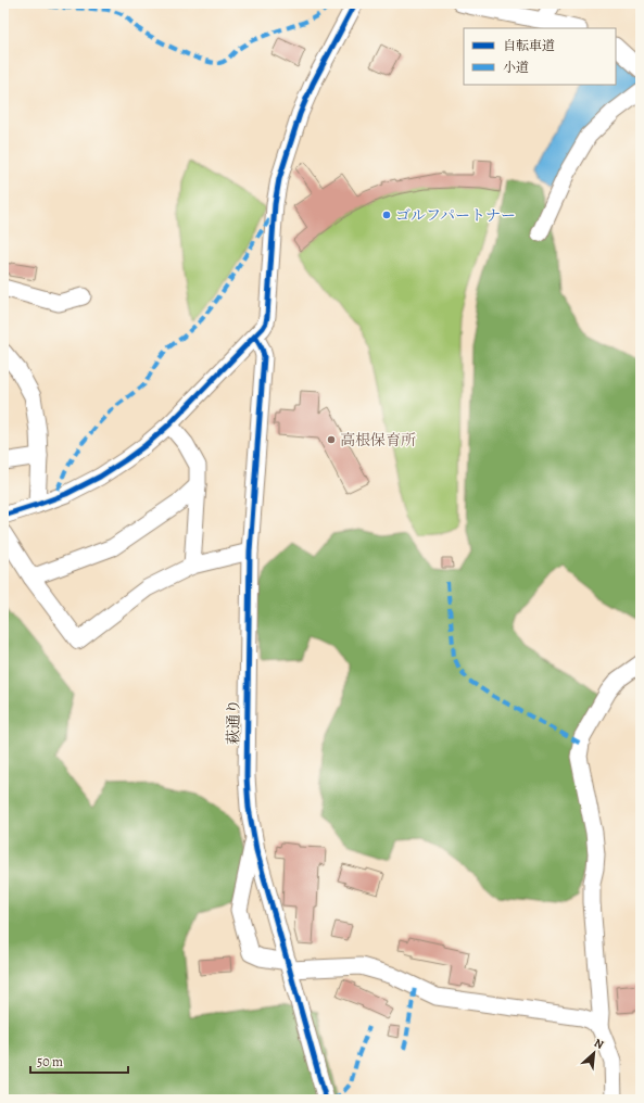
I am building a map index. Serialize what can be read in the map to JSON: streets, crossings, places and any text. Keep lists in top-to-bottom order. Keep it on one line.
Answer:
{"streets":{"street":["萩通り"]},"places":["ゴルフパートナー","高根保育所"],"legend":["自転車道","小道"],"scale_bar":"50 m","north":"top right"}
